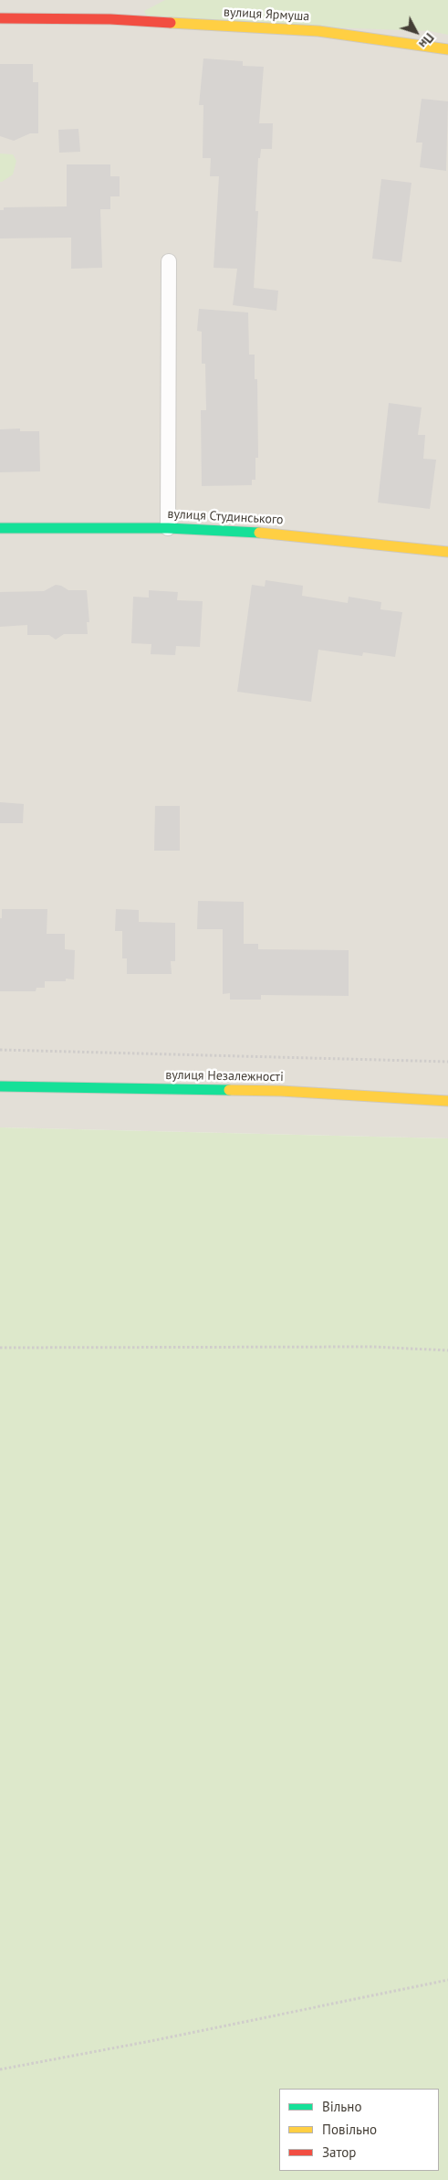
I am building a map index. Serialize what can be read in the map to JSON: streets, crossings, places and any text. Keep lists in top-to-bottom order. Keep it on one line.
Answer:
{"streets":{"street":["вулиця Ярмуша","вулиця Студинського","вулиця Незалежності"]},"legend":["Вільно","Повільно","Затор"],"north":"bottom right"}
